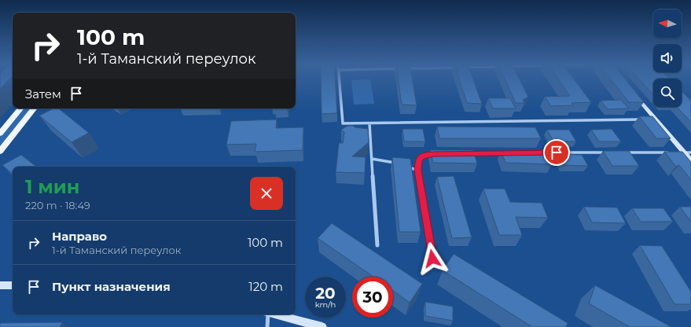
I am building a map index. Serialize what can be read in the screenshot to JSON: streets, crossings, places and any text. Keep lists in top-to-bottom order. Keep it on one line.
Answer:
{"north":"left","page":{"turn":["100 m","1-й Таманский переулок"],"then":"Затем","heading":["1 мин","220 m · 18:49"],"list":[{"name":"Направо","note":"1-й Таманский переулок","value":"100 m"},{"name":"Пункт назначения","value":"120 m"}],"speed":"20 km/h","limit":"30"}}
